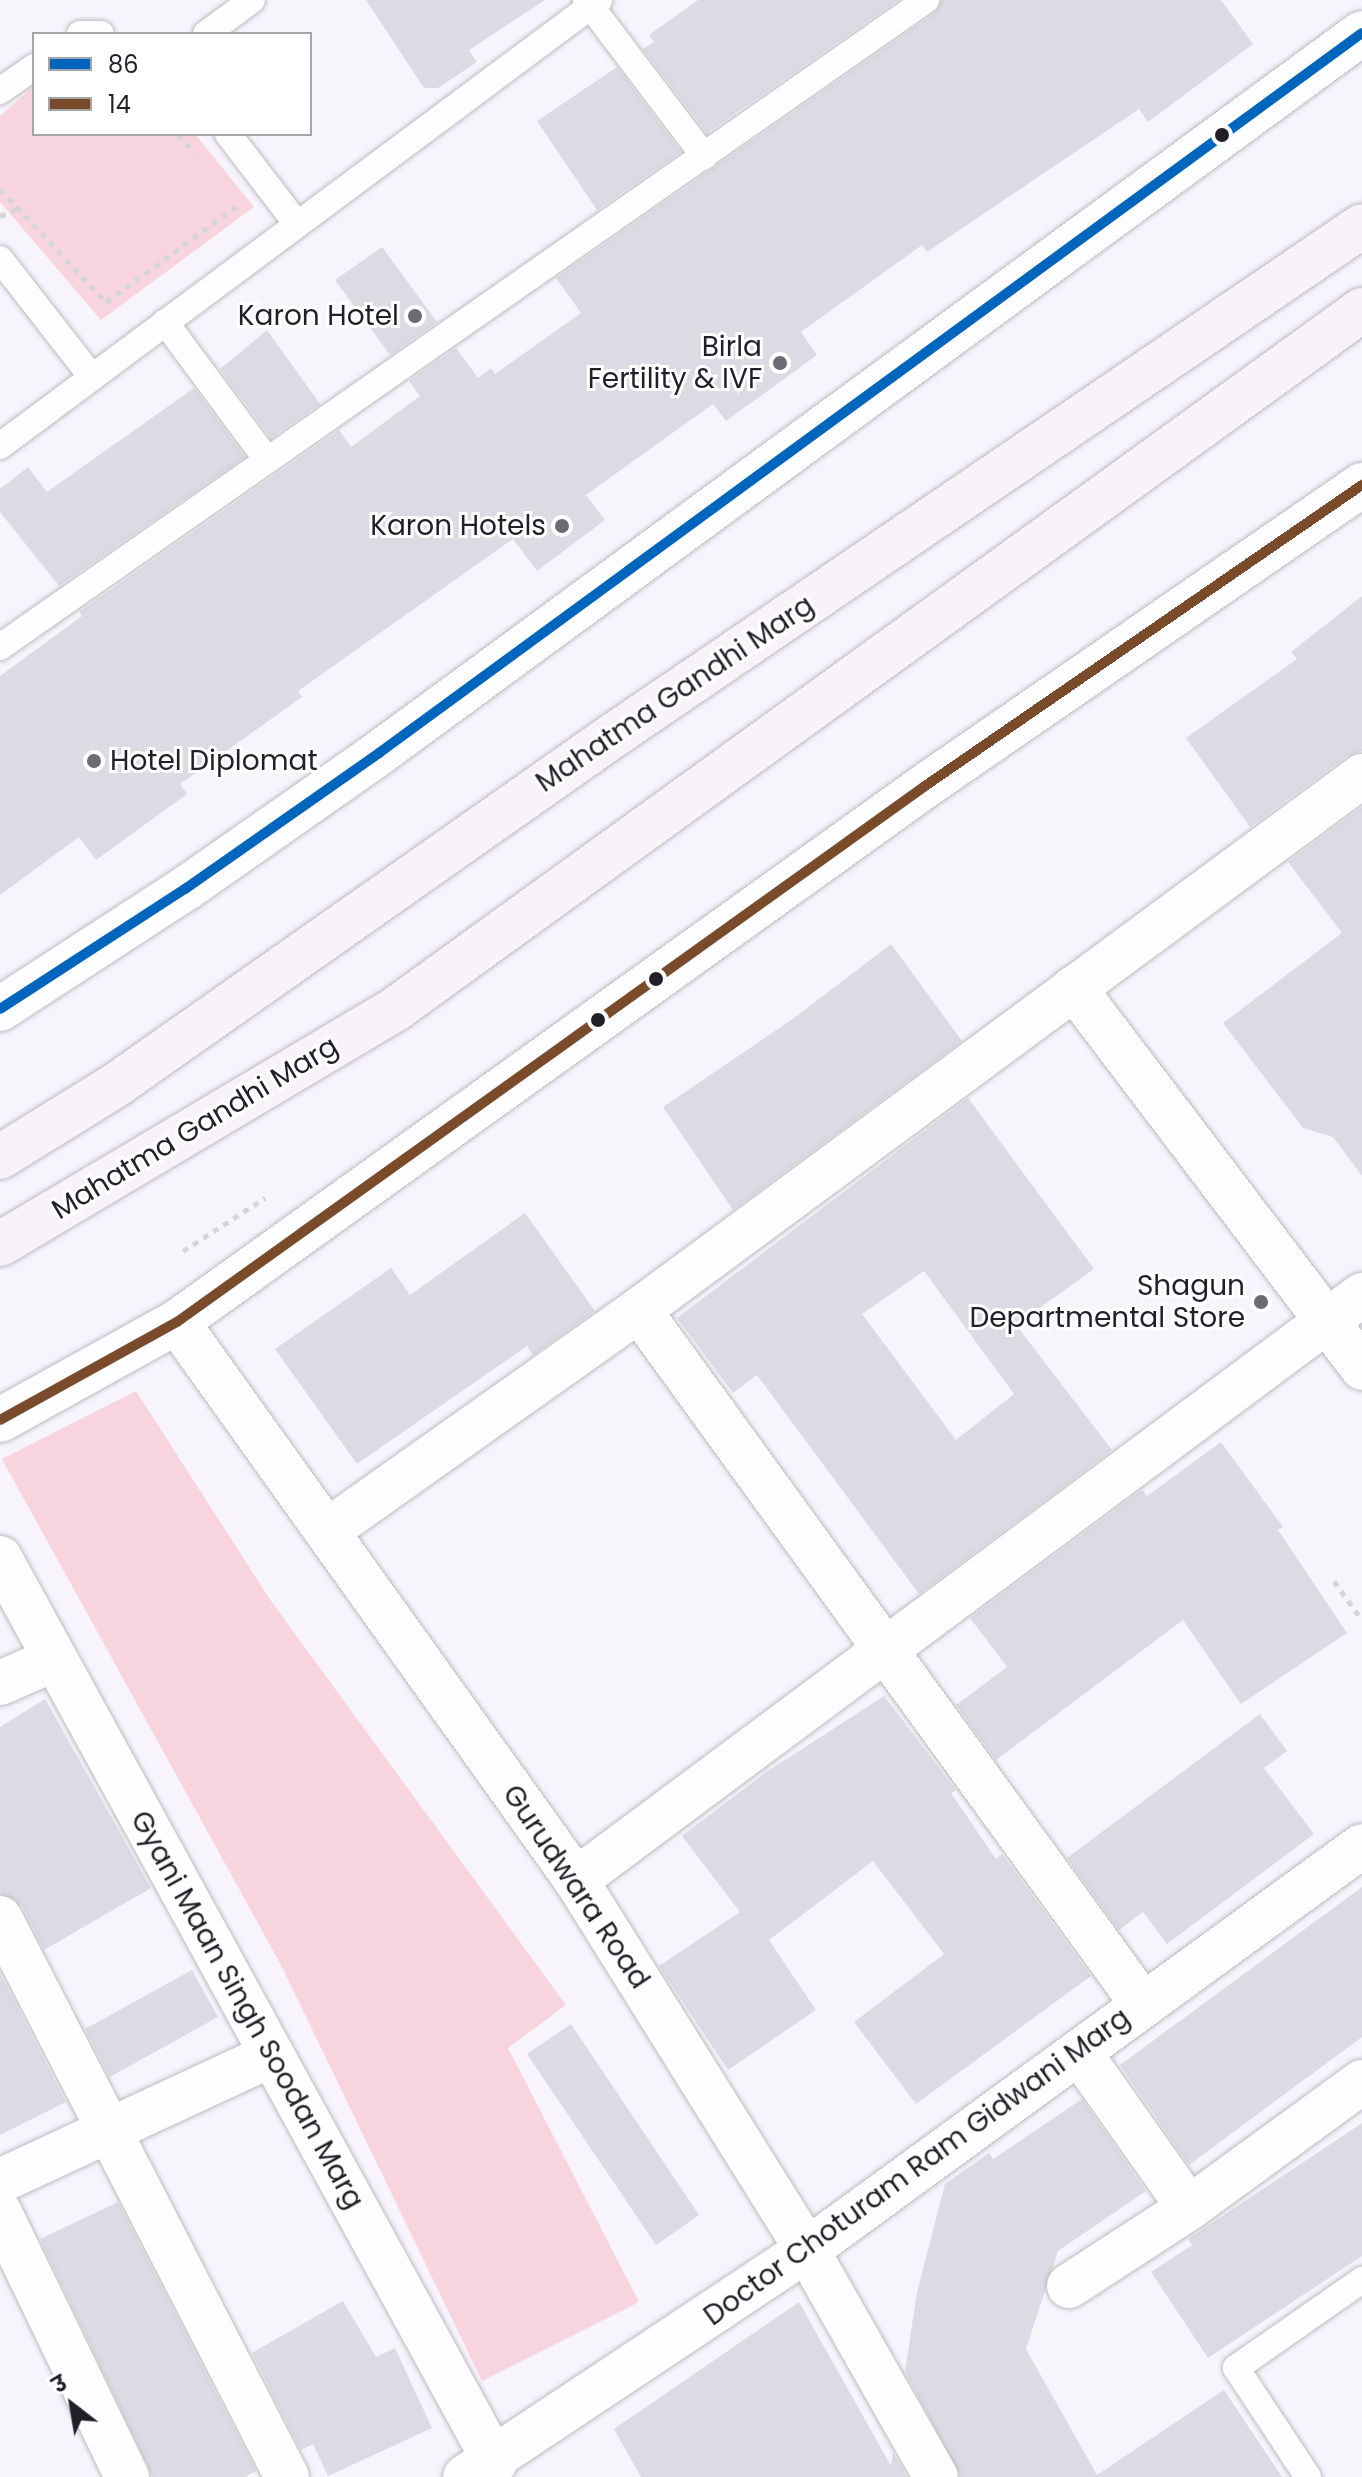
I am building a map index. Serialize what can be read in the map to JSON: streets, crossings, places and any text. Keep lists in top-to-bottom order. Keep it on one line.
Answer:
{"streets":{"main road":["Mahatma Gandhi Marg"],"street":["Gurudwara Road","Gyani Maan Singh Soodan Marg","Doctor Choturam Ram Gidwani Marg"]},"crossings":[["Gurudwara Road","Doctor Choturam Ram Gidwani Marg"],["Gyani Maan Singh Soodan Marg","Doctor Choturam Ram Gidwani Marg"]],"places":["Karon Hotel","Birla Fertility & IVF","Karon Hotels","Hotel Diplomat","Shagun Departmental Store"],"lines":["transit line 86","transit line 14"],"legend":["86","14"],"north":"top left"}
